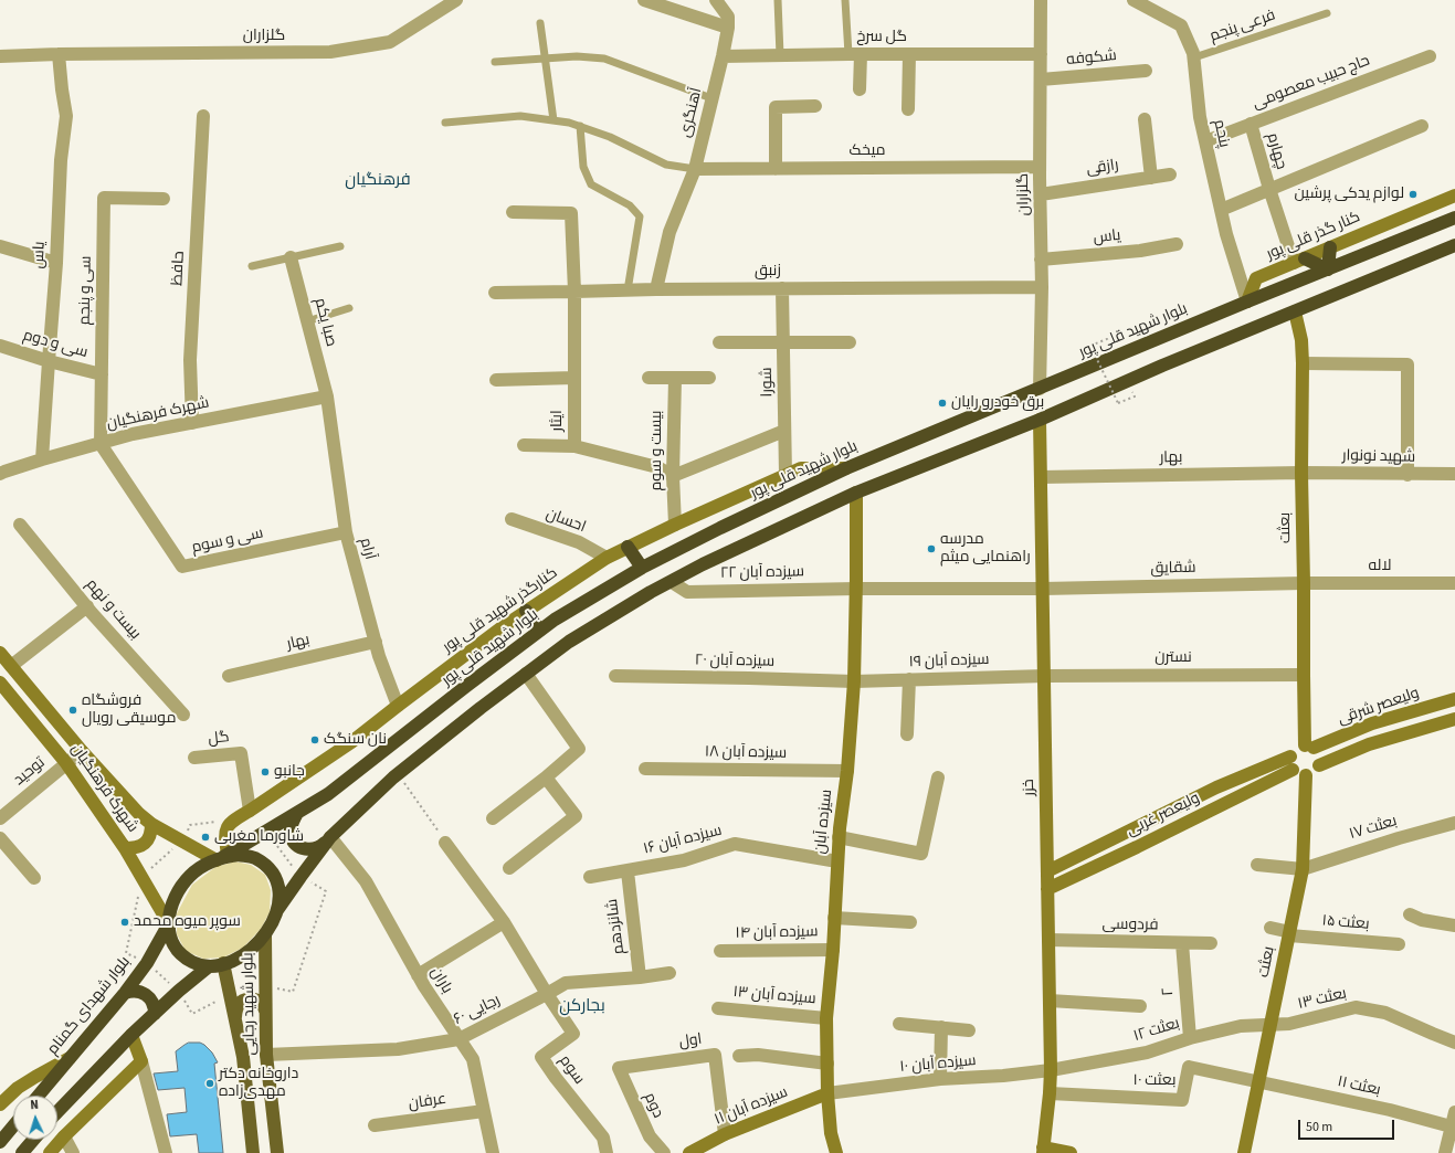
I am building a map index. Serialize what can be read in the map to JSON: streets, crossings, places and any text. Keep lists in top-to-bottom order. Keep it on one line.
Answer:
{"streets":{"highway":["بلوار شهید قلی پور","بلوار شهدای گمنام"],"main road":["بلوار شهید رجایی"],"street":["گلزاران","گل سرخ","شکوفه","حاج حبیب معصومی","آهنگری","پنجم","میخک","چهارم","رازقی","کنار گذر قلی پور","یاس","حافظ","زنبق","سی و پنجم","صبا یکم","سی و دوم","شورا","شهرک فرهنگیان","ایثار","بیست و سوم","شهید نونوار","بهار","احسان","بعثت","سی و سوم","آرام","لاله","شقایق","سیزده آبان ۲۲","بیست و نهم","کنارگذر شهید قلی پور","نسترن","سیزده آبان ۲۰","سیزده آبان ۱۹","ولیعصر شرقی","گل","سیزده آبان ۱۸","توحید","خزر","ولیعصر غربی","سیزده آبان","بعثت ۱۷","سیزده آبان ۱۶","بعثت ۱۵","فردوسی","شانزدهم","سیزده آبان ۱۴","باران","۲","سیزده آبان ۱۳","بعثت ۱۳","رجایی ۶۰","بعثت ۱۲","اول","سیزده آبان ‍۱۰","سوم","بعثت ۱۰","بعثت ۱۱","عرفان","دوم","سیزده آبان ۱۱"],"lane":["فرعی پنجم"]},"crossings":[["فرعی پنجم","پنجم"],["گلزاران","گل سرخ"],["گلزاران","شکوفه"],["گلزاران","میخک"],["گلزاران","رازقی"],["گلزاران","یاس"],["گلزاران","زنبق"],["گلزاران","بلوار شهید قلی پور"],["گل سرخ","آهنگری"],["حاج حبیب معصومی","پنجم"],["حاج حبیب معصومی","چهارم"],["آهنگری","میخک"],["آهنگری","زنبق"],["پنجم","کنار گذر قلی پور"],["پنجم","بلوار شهید قلی پور"],["چهارم","کنار گذر قلی پور"],["کنار گذر قلی پور","بلوار شهید قلی پور"],["یاس","سی و دوم"],["یاس","شهرک فرهنگیان"],["حافظ","شهرک فرهنگیان"],["زنبق","شورا"],["زنبق","ایثار"],["سی و پنجم","سی و دوم"],["سی و پنجم","شهرک فرهنگیان"],["سی و پنجم","سی و سوم"],["صبا یکم","شهرک فرهنگیان"],["صبا یکم","آرام"],["بلوار شهید قلی پور","شهرک فرهنگیان"],["بلوار شهید قلی پور","کنارگذر شهید قلی پور"],["بلوار شهید قلی پور","بلوار شهید رجایی"],["بلوار شهید قلی پور","بلوار شهدای گمنام"],["شورا","کنارگذر شهید قلی پور"],["شهرک فرهنگیان","سی و سوم"],["شهرک فرهنگیان","آرام"],["شهرک فرهنگیان","کنارگذر شهید قلی پور"],["شهرک فرهنگیان","توحید"],["شهرک فرهنگیان","بلوار شهید رجایی"],["شهرک فرهنگیان","بلوار شهدای گمنام"],["ایثار","بیست و سوم"],["بیست و سوم","کنارگذر شهید قلی پور"],["شهید نونوار","بهار"],["شهید نونوار","بعثت"],["بهار","بعثت"],["بهار","آرام"],["بهار","خزر"],["احسان","کنارگذر شهید قلی پور"],["بعثت","لاله"],["بعثت","شقایق"],["بعثت","نسترن"],["بعثت","ولیعصر شرقی"],["بعثت","ولیعصر غربی"],["بعثت","بعثت ۱۷"],["بعثت","بعثت ۱۵"],["بعثت","بعثت ۱۳"],["بعثت","بعثت ۱۲"],["بعثت","بعثت ۱۰"],["بعثت","بعثت ۱۱"],["سی و سوم","آرام"],["آرام","کنارگذر شهید قلی پور"],["لاله","شقایق"],["شقایق","سیزده آبان ۲۲"],["شقایق","خزر"],["سیزده آبان ۲۲","خزر"],["سیزده آبان ۲۲","سیزده آبان"],["کنارگذر شهید قلی پور","گل"],["کنارگذر شهید قلی پور","بلوار شهید رجایی"],["کنارگذر شهید قلی پور","بلوار شهدای گمنام"],["نسترن","سیزده آبان ۱۹"],["نسترن","خزر"],["سیزده آبان ۲۰","سیزده آبان ۱۹"],["سیزده آبان ۲۰","سیزده آبان"],["سیزده آبان ۱۹","خزر"],["سیزده آبان ۱۹","سیزده آبان"],["ولیعصر شرقی","ولیعصر غربی"],["سیزده آبان ۱۸","سیزده آبان"],["خزر","ولیعصر غربی"],["خزر","فردوسی"],["خزر","بعثت ۱۲"],["خزر","سیزده آبان ‍۱۰"],["خزر","بعثت ۱۰"],["سیزده آبان","سیزده آبان ۱۶"],["سیزده آبان","سیزده آبان ۱۴"],["سیزده آبان","سیزده آبان ۱۳"],["سیزده آبان","سیزده آبان ‍۱۰"],["سیزده آبان","سیزده آبان ۱۱"],["سیزده آبان ۱۶","شانزدهم"],["فردوسی","۲"],["شانزدهم","رجایی ۶۰"],["باران","رجایی ۶۰"],["باران","عرفان"],["۲","بعثت ۱۲"],["بعثت ۱۳","بعثت ۱۲"],["بلوار شهید رجایی","بلوار شهدای گمنام"],["بلوار شهید رجایی","رجایی ۶۰"],["رجایی ۶۰","سوم"],["بعثت ۱۲","سیزده آبان ‍۱۰"],["اول","دوم"],["اول","سیزده آبان ۱۱"],["سیزده آبان ‍۱۰","سیزده آبان ۱۱"],["بعثت ۱۰","بعثت ۱۱"]],"districts":["فرهنگیان","بجارکن"],"places":["لوازم یدکی پرشین","برق خودرو رایان","مدرسه راهنمایی میثم","فروشگاه موسیقی رویال","نان سنگک","جانبو","شاورما مغربی","سوپر میوه محمد","داروخانه دکتر مهدی‌زاده"],"scale_bar":"50 m","north":"top"}
